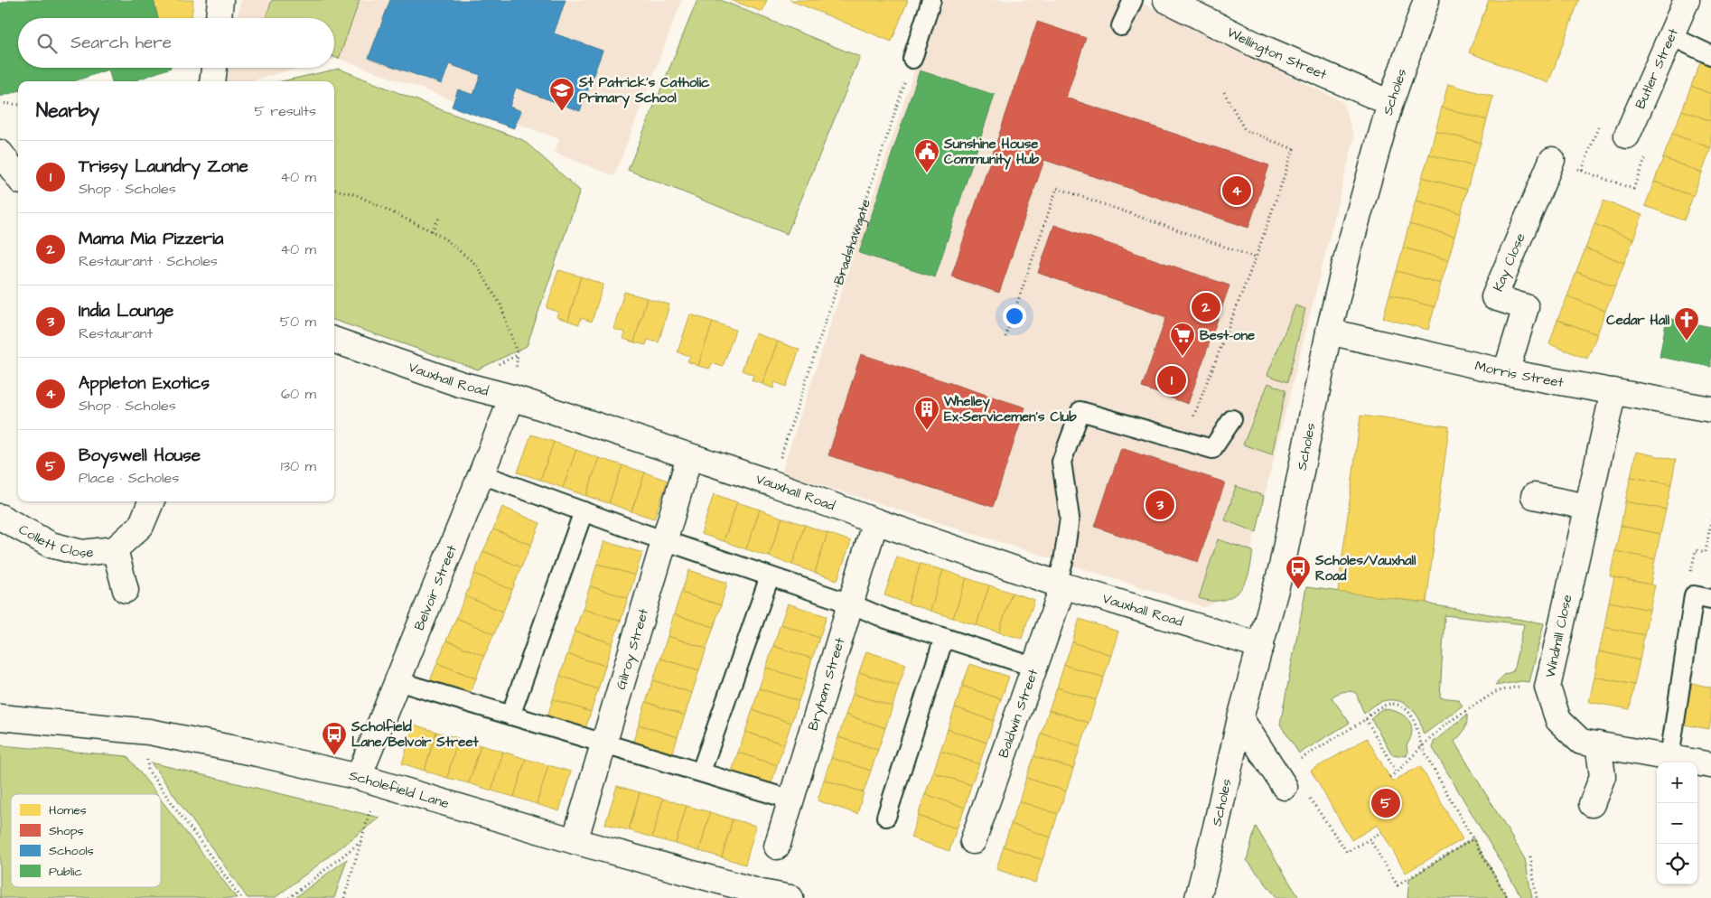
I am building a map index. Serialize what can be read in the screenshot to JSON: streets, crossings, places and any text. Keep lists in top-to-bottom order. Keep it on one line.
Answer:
{"streets":{"street":["Wellington Street","Butler Street","Scholes","Kay Close","Morris Street","Vauxhall Road","Collett Close","Belvoir Street","Windmill Close","Gilroy Street","Bryham Street","Baldwin Street","Scholefield Lane"],"path":["Bradshawgate"]},"crossings":[["Wellington Street","Scholes"],["Scholes","Morris Street"],["Scholes","Vauxhall Road"],["Bradshawgate","Vauxhall Road"],["Kay Close","Morris Street"],["Morris Street","Windmill Close"],["Vauxhall Road","Belvoir Street"],["Vauxhall Road","Gilroy Street"],["Vauxhall Road","Bryham Street"],["Vauxhall Road","Baldwin Street"],["Belvoir Street","Scholefield Lane"],["Gilroy Street","Scholefield Lane"]],"places":{"school or university":["St Patrick's Catholic Primary School"],"public building":["Sunshine House Community Hub"],"church":["Cedar Hall"],"supermarket":["Best-one"],"building":["Whelley Ex-Servicemen's Club"],"bus stop":["Scholes/Vauxhall Road","Scholfield Lane/Belvoir Street"]},"legend":["Homes","Shops","Schools","Public"],"page":{"search":"Search here","heading":["Nearby","5 results"],"list":[{"mark":"1","name":"Trissy Laundry Zone","note":"Shop · Scholes","value":"40 m"},{"mark":"2","name":"Mama Mia Pizzeria","note":"Restaurant · Scholes","value":"40 m"},{"mark":"3","name":"India Lounge","note":"Restaurant","value":"50 m"},{"mark":"4","name":"Appleton Exotics","note":"Shop · Scholes","value":"60 m"},{"mark":"5","name":"Boyswell House","note":"Place · Scholes","value":"130 m"}],"pins":["4","2","1","3","5"],"map_buttons":["+","−"]}}
